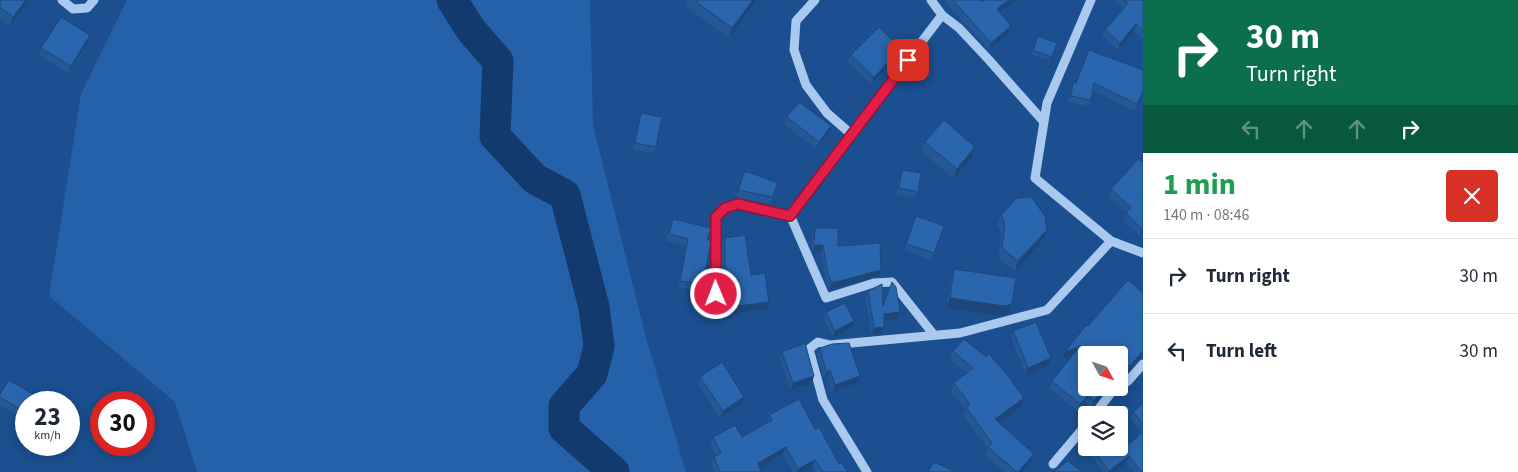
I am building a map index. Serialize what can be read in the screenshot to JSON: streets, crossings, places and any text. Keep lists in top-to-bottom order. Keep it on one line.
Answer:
{"north":"bottom right","page":{"turn":["30 m","Turn right"],"heading":["1 min","140 m · 08:46"],"list":[{"name":"Turn right","value":"30 m"},{"name":"Turn left","value":"30 m"}],"speed":"23 km/h","limit":"30"}}
